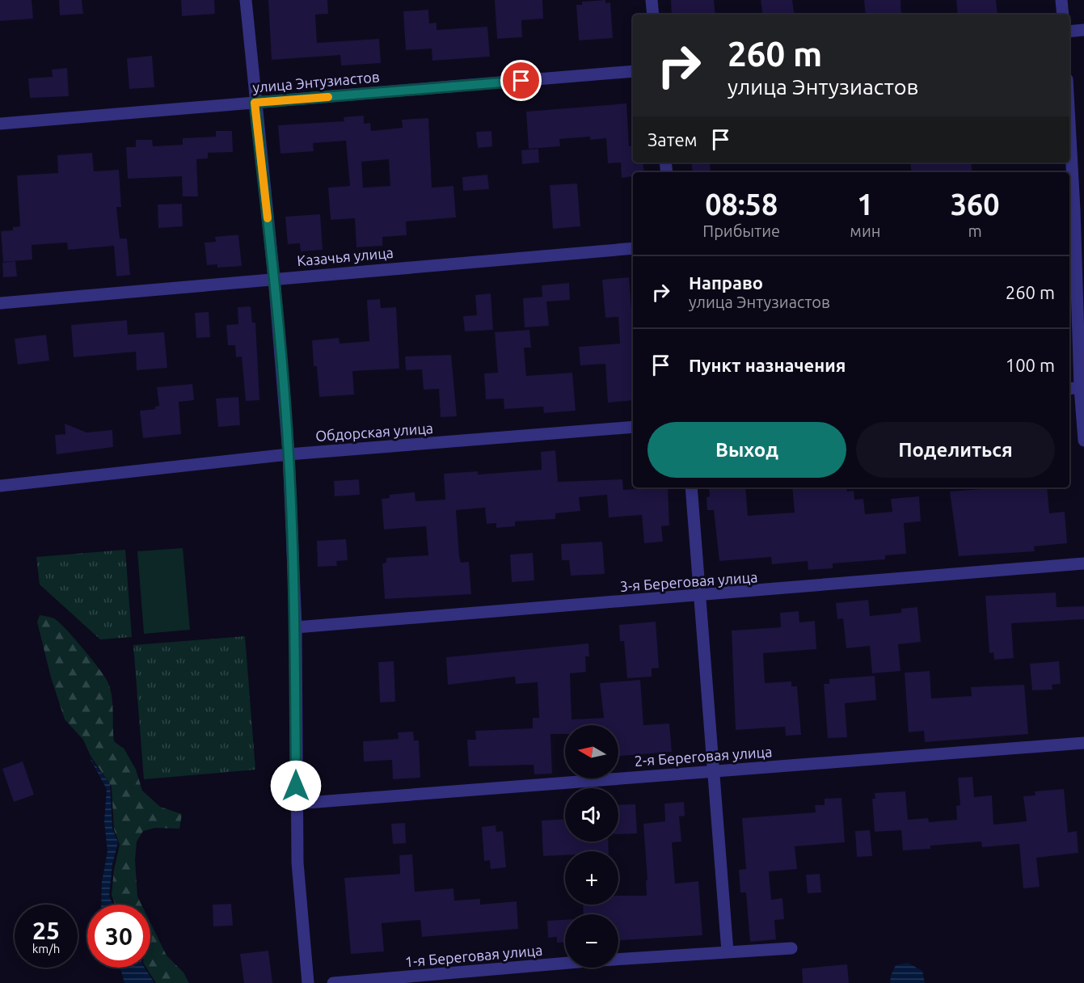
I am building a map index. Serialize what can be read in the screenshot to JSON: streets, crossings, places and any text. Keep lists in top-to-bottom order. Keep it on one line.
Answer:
{"streets":{"street":["улица Энтузиастов","Казачья улица","Обдорская улица","3-я Береговая улица","2-я Береговая улица","1-я Береговая улица"]},"north":"left","page":{"turn":["260 m","улица Энтузиастов"],"then":"Затем","eta":["08:58","Прибытие","1","мин","360","m"],"list":[{"name":"Направо","note":"улица Энтузиастов","value":"260 m"},{"name":"Пункт назначения","value":"100 m"}],"buttons":["Выход","Поделиться"],"map_buttons":["+","−"],"speed":"25 km/h","limit":"30"}}
